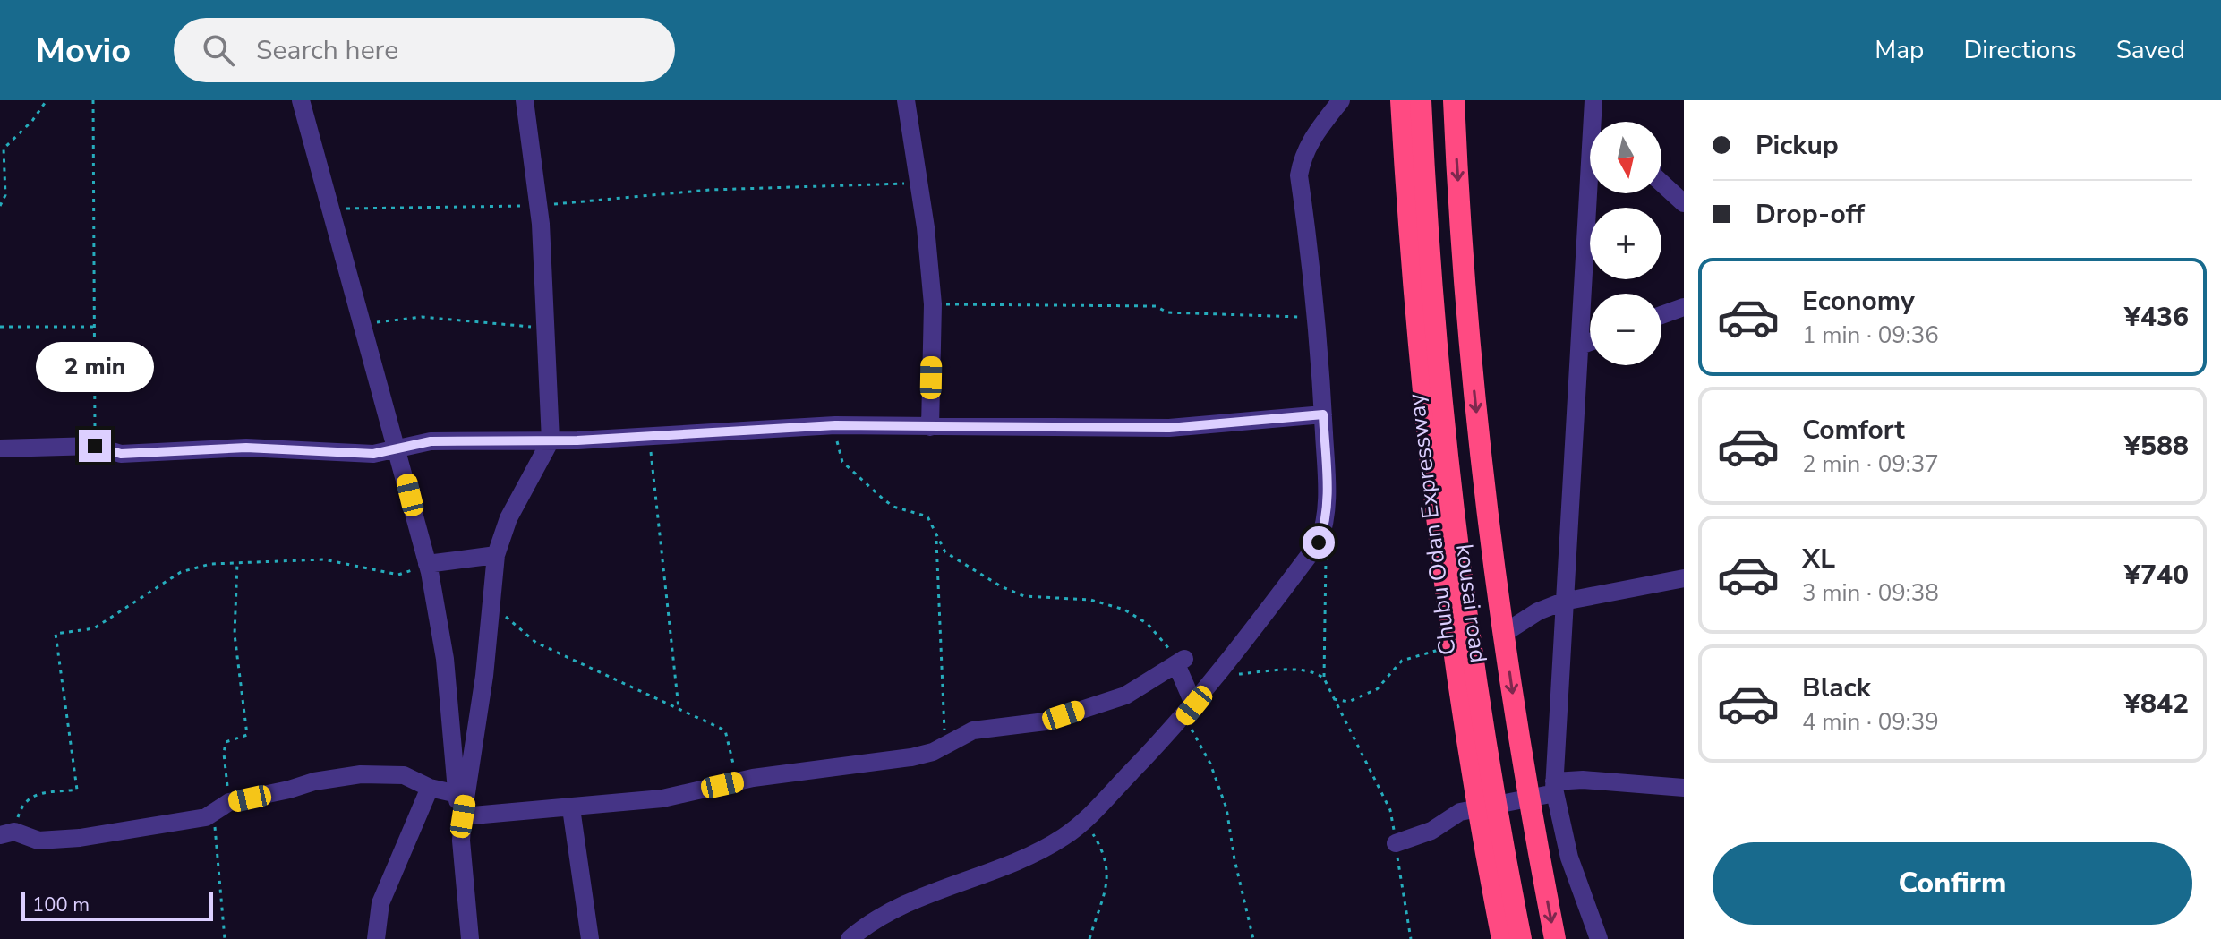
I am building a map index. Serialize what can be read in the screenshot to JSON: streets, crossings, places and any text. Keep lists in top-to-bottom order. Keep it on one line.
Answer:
{"streets":{"highway":["Chubu Odan Expressway","kousai road"]},"scale_bar":"100 m","north":"bottom","page":{"header":"Movio","search":"Search here","nav":["Map","Directions","Saved"],"banner":["Pickup","Drop-off"],"map_buttons":["+","−"],"list":[{"name":"Economy","note":"1 min · 09:36","value":"¥436"},{"name":"Comfort","note":"2 min · 09:37","value":"¥588"},{"name":"XL","note":"3 min · 09:38","value":"¥740"},{"name":"Black","note":"4 min · 09:39","value":"¥842"}],"bubble":"2 min","buttons":"Confirm","scale":"100 m"}}
